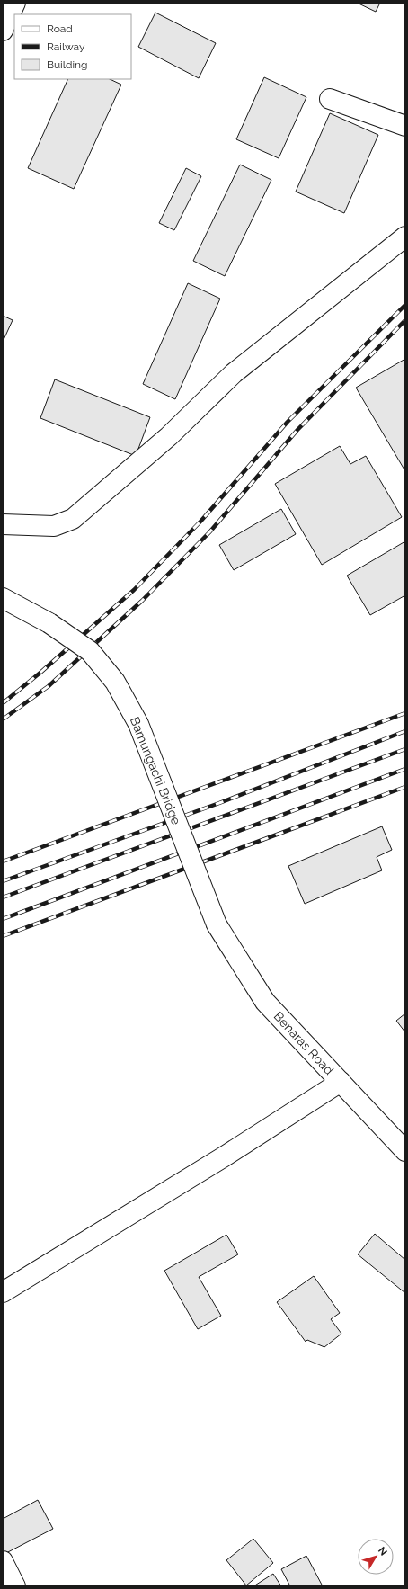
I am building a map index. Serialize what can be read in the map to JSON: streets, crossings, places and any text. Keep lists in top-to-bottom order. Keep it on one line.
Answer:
{"streets":{"street":["Bamungachi Bridge","Benaras Road"]},"crossings":[["Bamungachi Bridge","Benaras Road"]],"legend":["Road","Railway","Building"],"north":"top right"}
